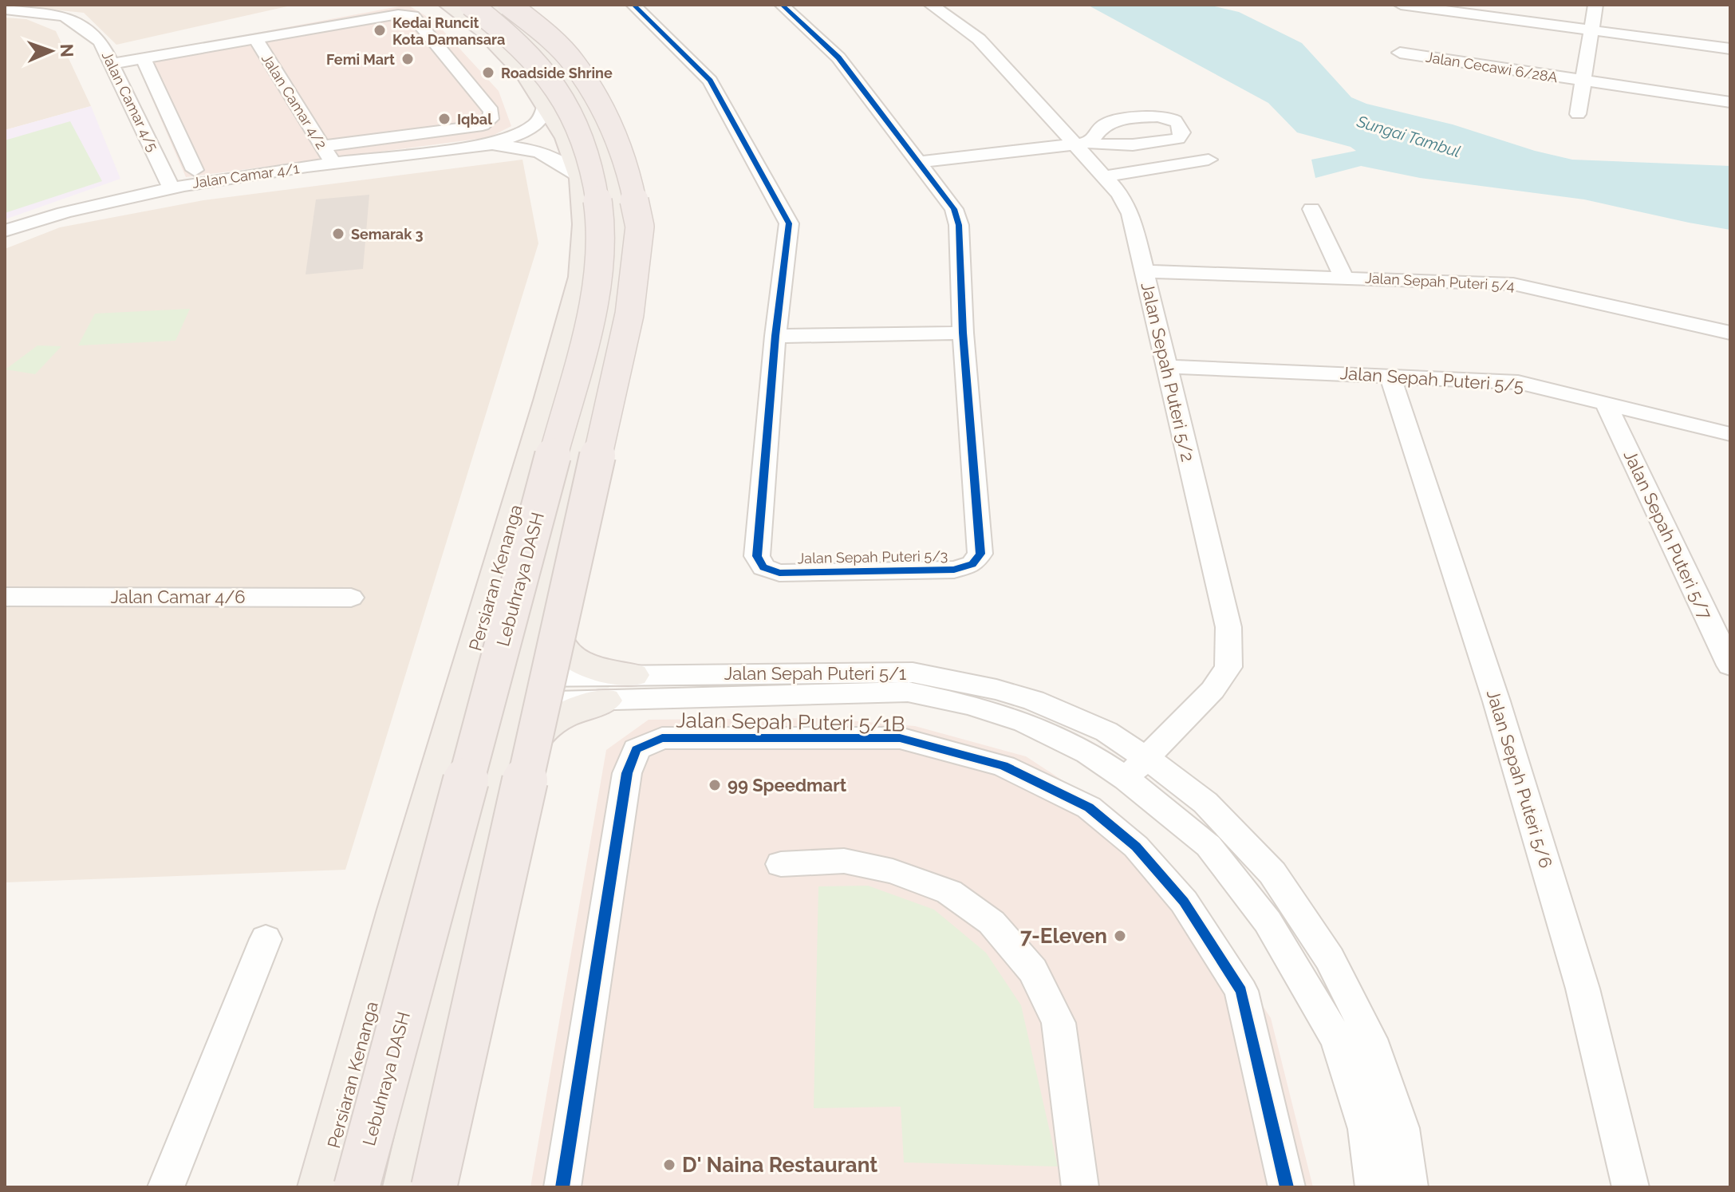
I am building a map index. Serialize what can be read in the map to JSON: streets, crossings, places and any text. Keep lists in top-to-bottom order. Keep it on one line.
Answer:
{"streets":{"highway":["Lebuhraya DASH"],"main road":["Persiaran Kenanga"],"street":["Jalan Cecawi 6/28A","Jalan Camar 4/5","Jalan Camar 4/2","Jalan Camar 4/1","Jalan Sepah Puteri 5/4","Jalan Sepah Puteri 5/2","Jalan Sepah Puteri 5/5","Jalan Sepah Puteri 5/7","Jalan Sepah Puteri 5/3","Jalan Camar 4/6","Jalan Sepah Puteri 5/1","Jalan Sepah Puteri 5/1B","Jalan Sepah Puteri 5/6"]},"crossings":[["Jalan Camar 4/5","Jalan Camar 4/1"],["Jalan Camar 4/2","Jalan Camar 4/1"],["Jalan Camar 4/1","Persiaran Kenanga"],["Jalan Sepah Puteri 5/4","Jalan Sepah Puteri 5/2"],["Jalan Sepah Puteri 5/2","Jalan Sepah Puteri 5/5"],["Jalan Sepah Puteri 5/2","Jalan Sepah Puteri 5/1"],["Jalan Sepah Puteri 5/5","Jalan Sepah Puteri 5/7"],["Jalan Sepah Puteri 5/5","Jalan Sepah Puteri 5/6"]],"water":["Sungai Tambul"],"places":["Kedai Runcit Kota Damansara","Femi Mart","Roadside Shrine","Iqbal","Semarak 3","99 Speedmart","7-Eleven","D' Naina Restaurant"],"north":"right"}
